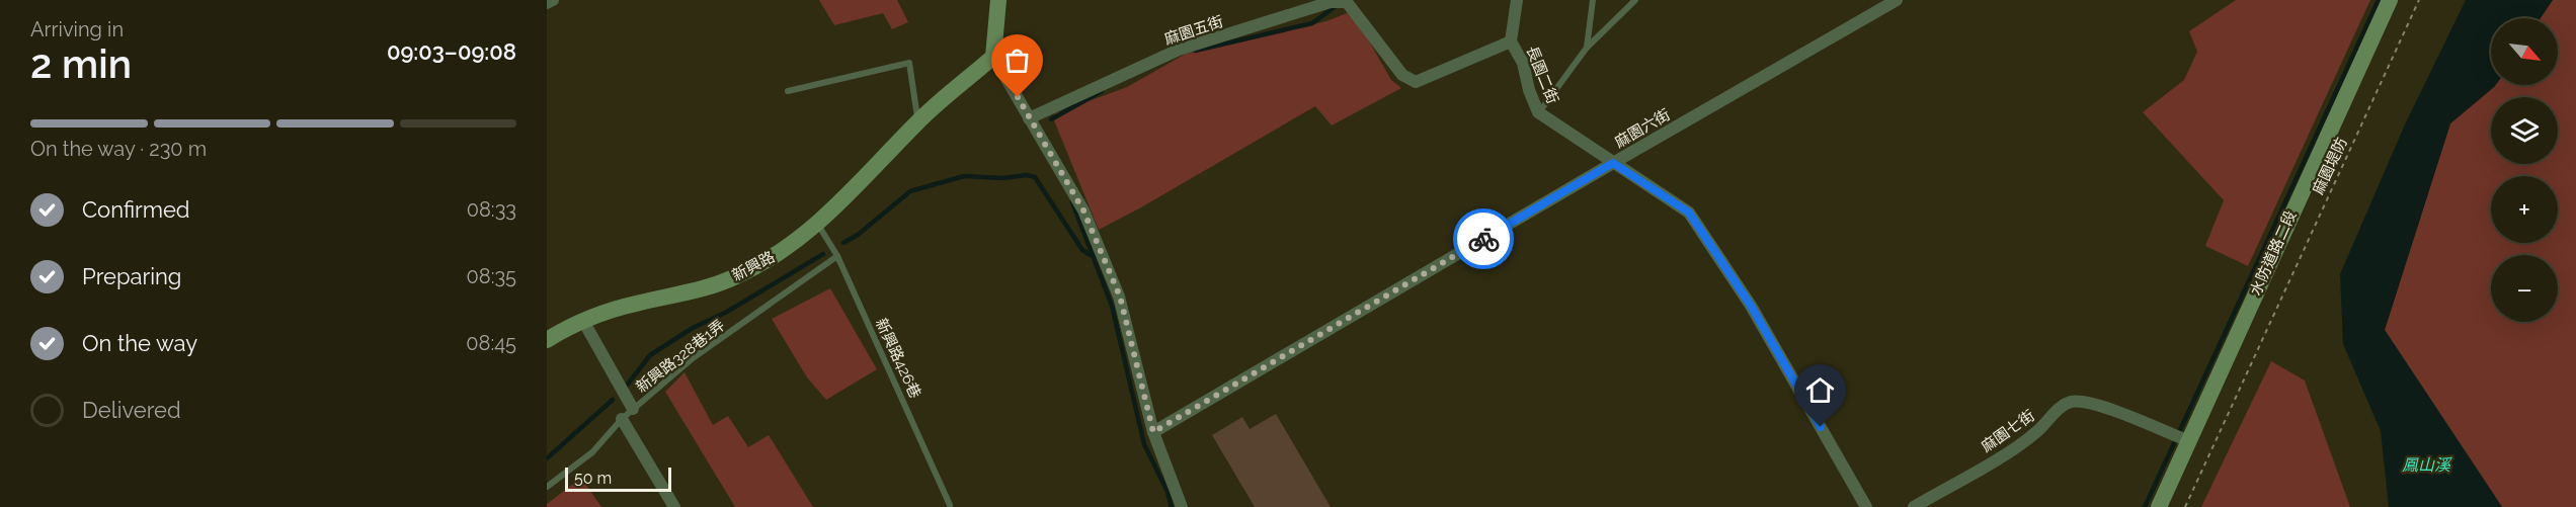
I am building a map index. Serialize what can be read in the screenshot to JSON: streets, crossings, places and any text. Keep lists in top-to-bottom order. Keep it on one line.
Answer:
{"streets":{"street":["麻園五街","長園二街","麻園六街","水防道路二段","新興路","麻園七街"],"lane":["新興路328巷1弄","新興路426巷"],"path":["麻園堤防"]},"crossings":[["麻園五街","長園二街"],["長園二街","麻園六街"],["水防道路二段","麻園七街"],["新興路","新興路426巷"],["新興路328巷1弄","新興路426巷"]],"water":["鳳山溪"],"scale_bar":"50 m","north":"bottom right","page":{"heading":["2 min","Arriving in","09:03–09:08"],"map_buttons":["+","−"],"bar":"On the way · 230 m","list":[["Confirmed","08:33"],["Preparing","08:35"],["On the way","08:45"],"Delivered"],"scale":"50 m"}}
